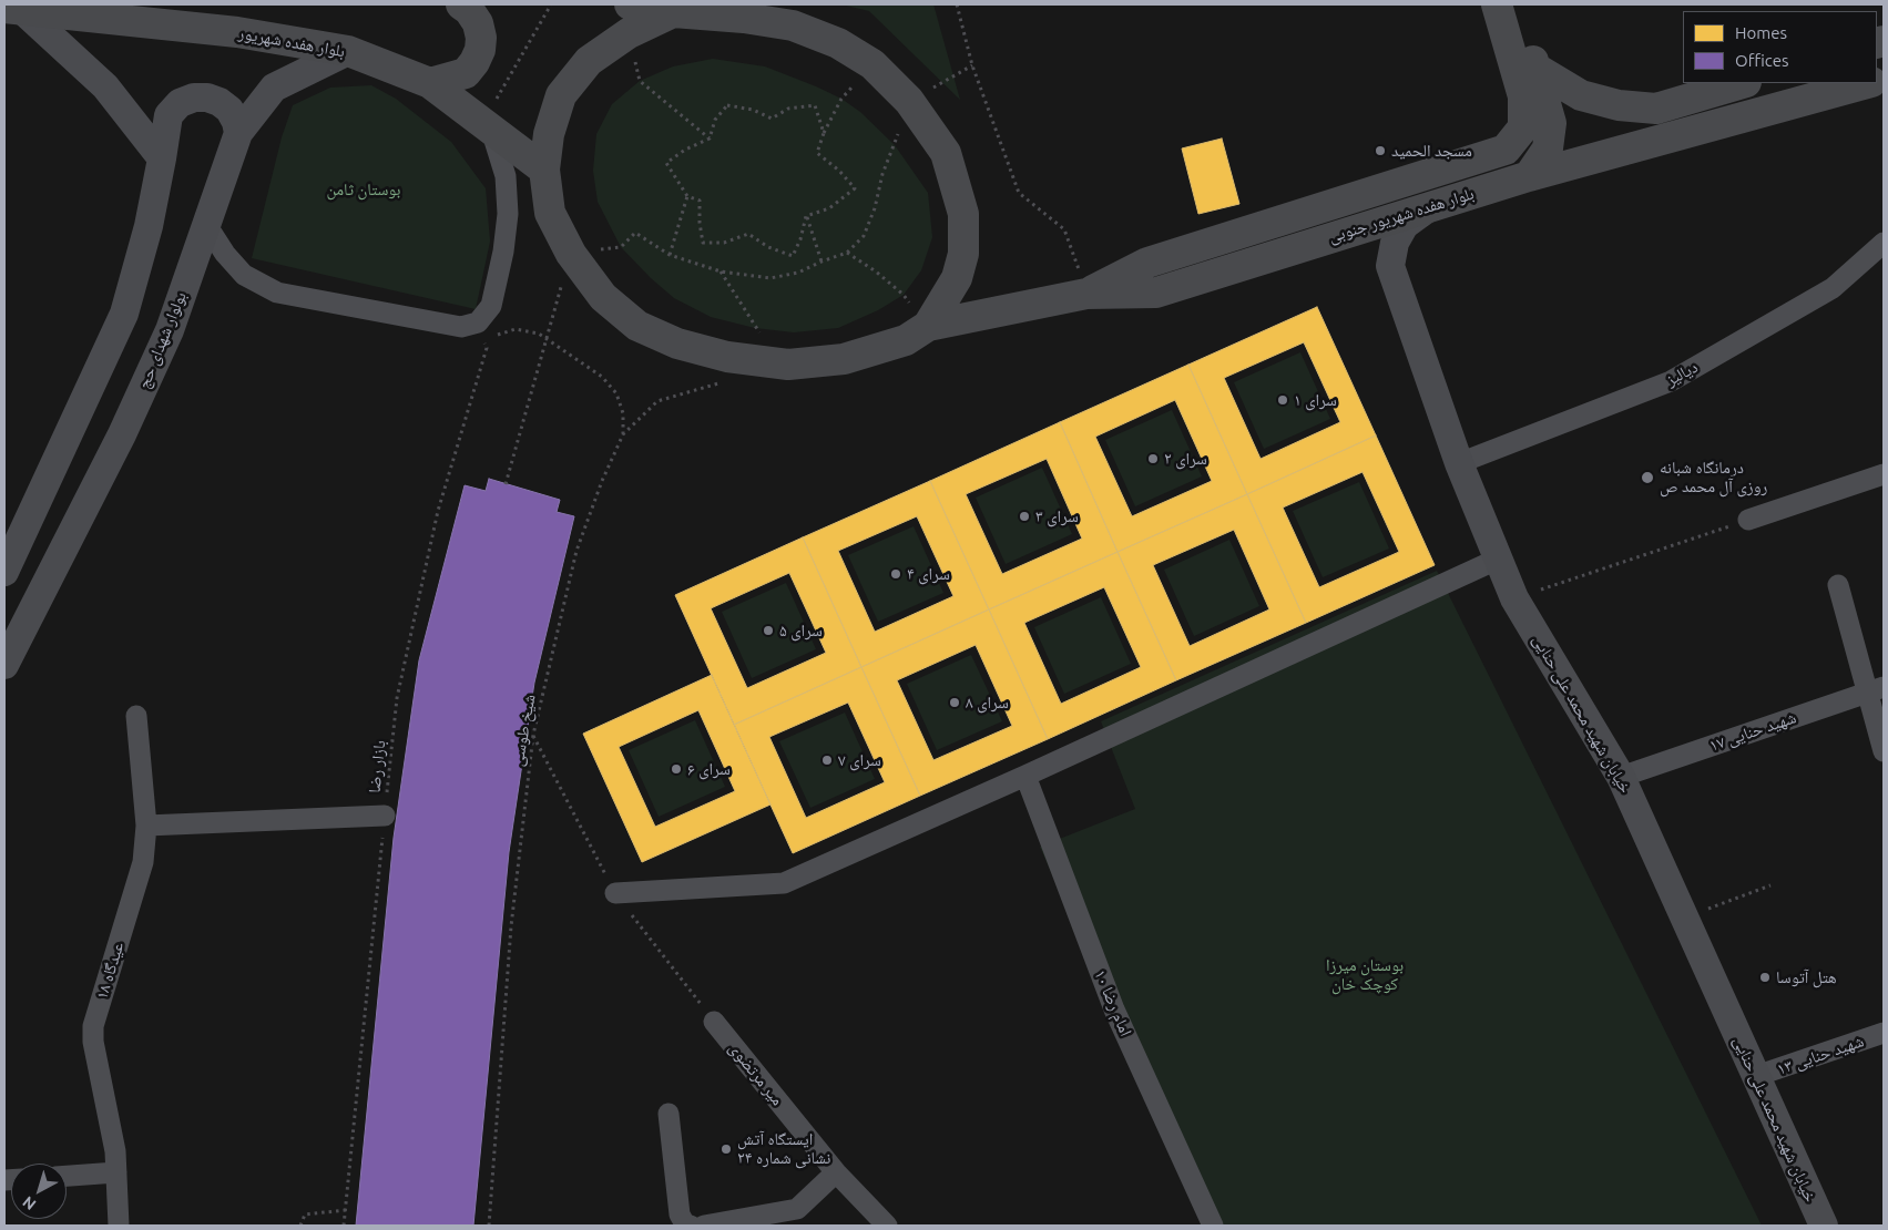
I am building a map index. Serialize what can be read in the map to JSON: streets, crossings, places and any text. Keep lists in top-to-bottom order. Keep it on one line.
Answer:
{"streets":{"main road":["بلوار هفده شهریور","بلوار هفده شهریور جنوبی"],"street":["بولوار شهدای حج","دیالیز","خیابان شهید محمد علی حنایی","شهید حنایی ۱۷","عیدگاه ۱۸","امام رضا ۱۰","شهید حنایی ۱۳","میر مرتضوی"],"path":["شیخ طوسی","بازار رضا"]},"crossings":[["بلوار هفده شهریور","بولوار شهدای حج"],["بلوار هفده شهریور جنوبی","خیابان شهید محمد علی حنایی"],["دیالیز","خیابان شهید محمد علی حنایی"],["خیابان شهید محمد علی حنایی","شهید حنایی ۱۷"],["خیابان شهید محمد علی حنایی","شهید حنایی ۱۳"]],"parks":["بوستان ثامن","بوستان میرزا کوچک خان"],"places":["مسجد الحمید","سرای ۱","سرای ۲","درمانگاه شبانه روزی آل محمد ص","سرای ۳","سرای ۴","سرای ۵","سرای ۸","سرای ۷","سرای ۶","هتل آتوسا","ایستگاه آتش نشانی شماره ۲۴"],"legend":["Homes","Offices"],"north":"bottom left"}
